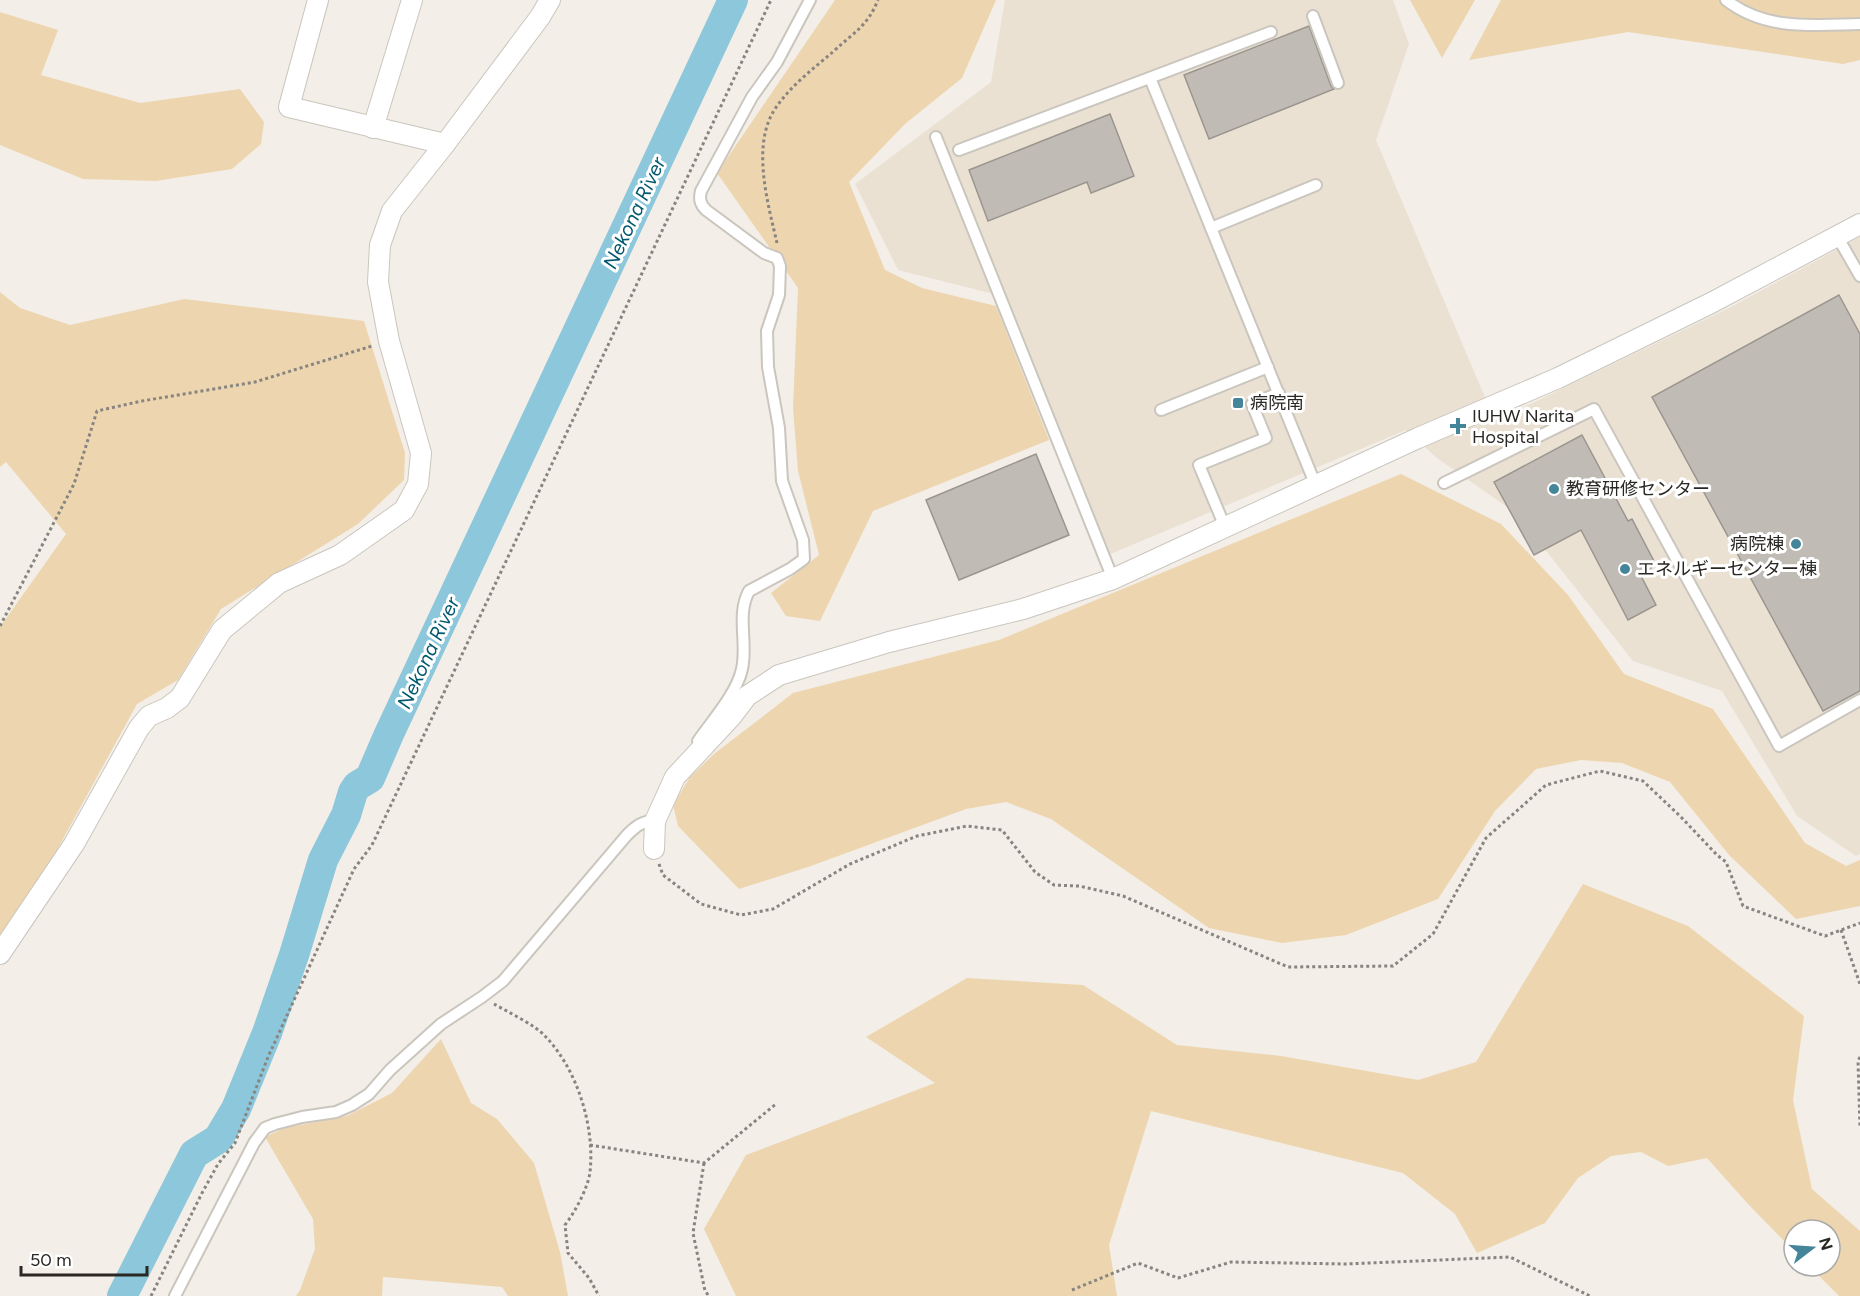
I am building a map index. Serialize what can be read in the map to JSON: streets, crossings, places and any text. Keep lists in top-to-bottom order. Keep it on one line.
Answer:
{"water":["Nekona River"],"places":{"transit":["病院南"],"health":["IUHW Narita Hospital"],"other":["教育研修センター","病院棟","エネルギーセンター棟"]},"scale_bar":"50 m","north":"right"}
